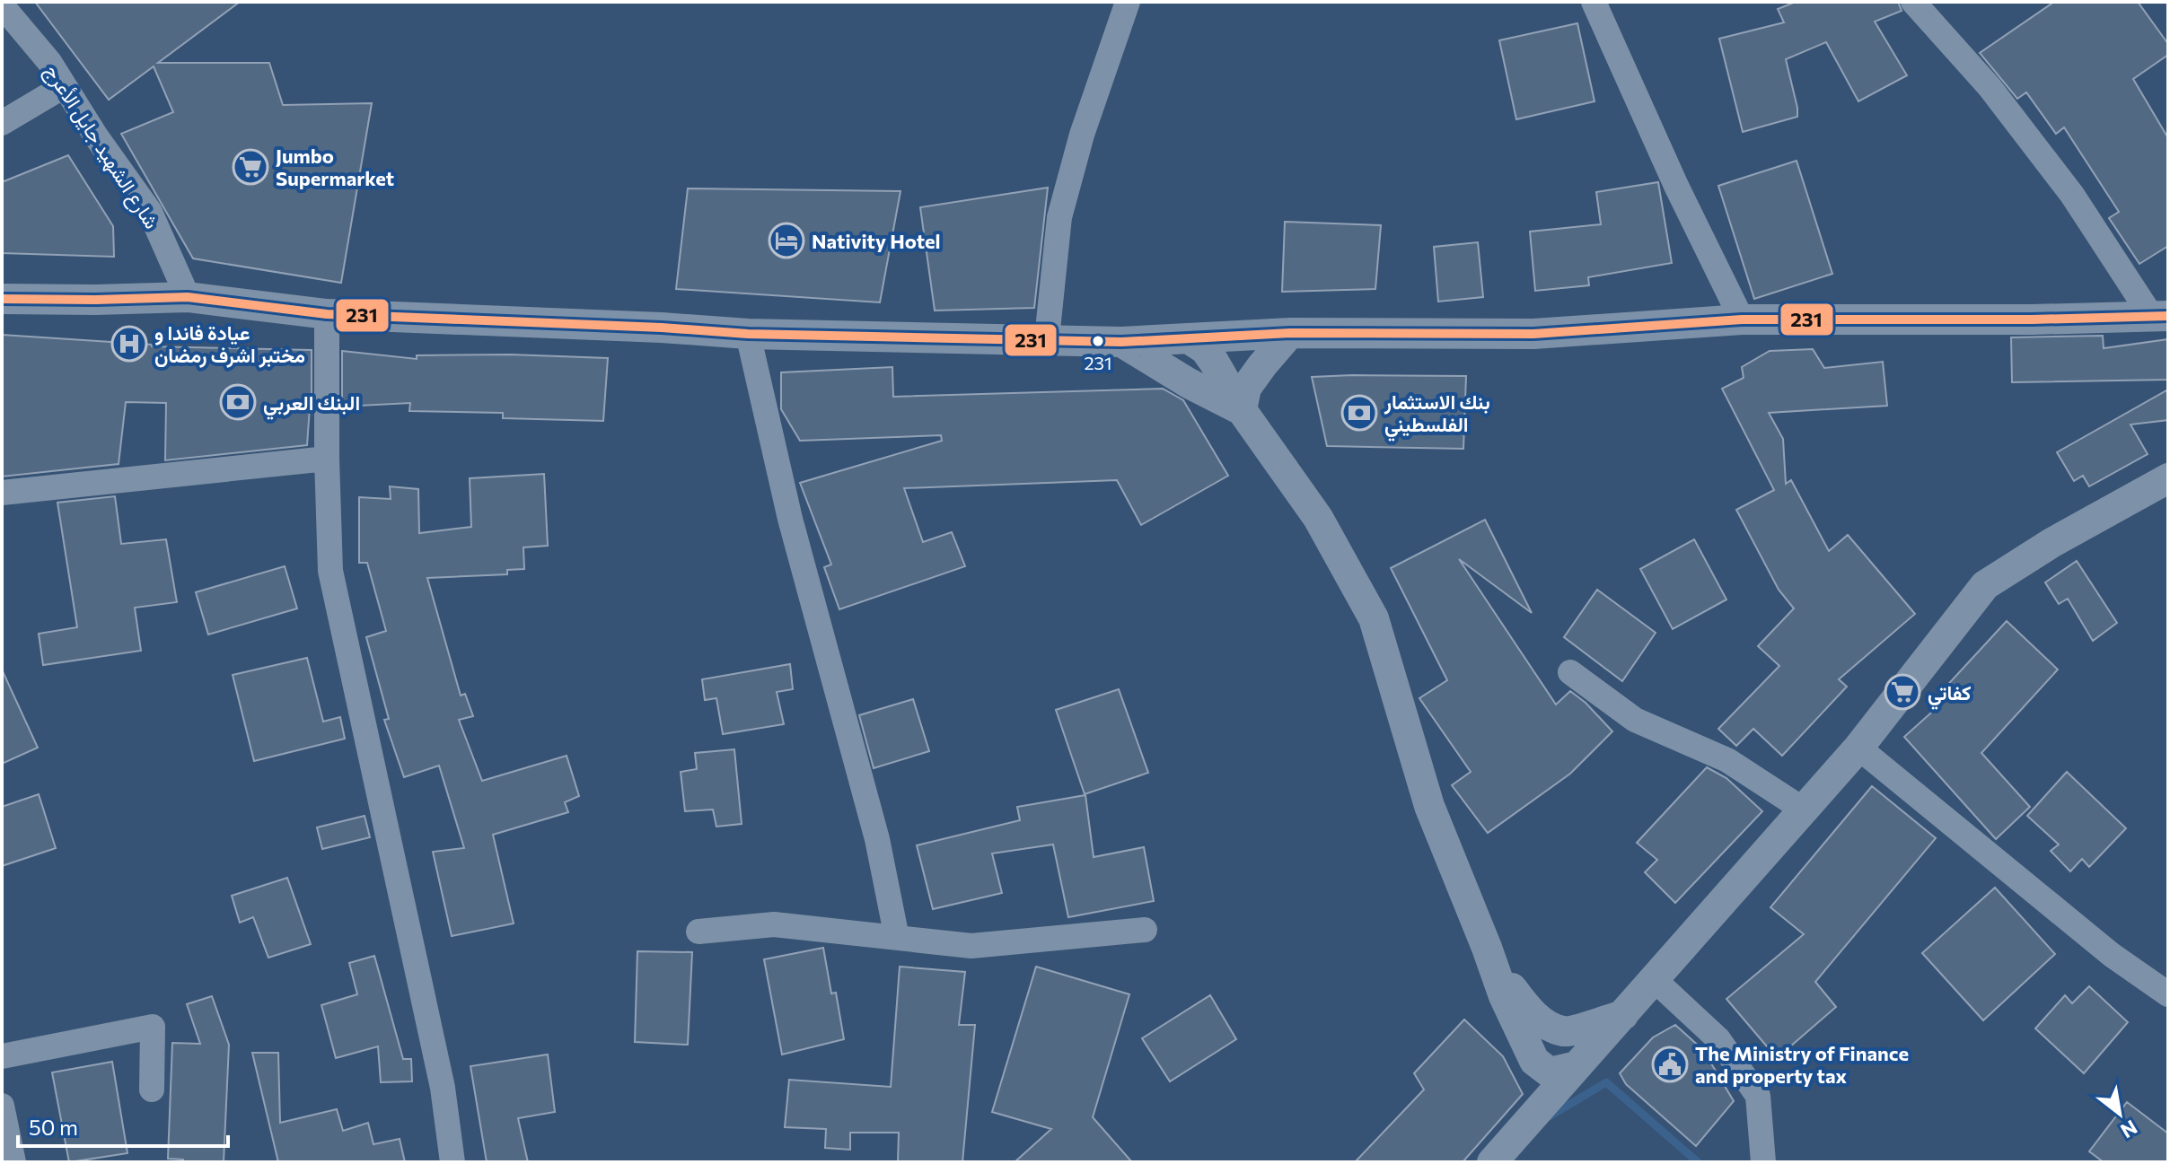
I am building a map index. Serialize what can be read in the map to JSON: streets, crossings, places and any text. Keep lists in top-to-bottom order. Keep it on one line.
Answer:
{"streets":{"street":["شارع الشهيد جايل الأعرج"]},"places":{"supermarket":["Jumbo Supermarket","كفاتي"],"hotel":["Nativity Hotel"],"other":["231"],"hospital":["عيادة فاندا و مختبر اشرف رمضان"],"bank":["البنك العربي","بنك الاستثمار الفلسطيني"],"public building":["The Ministry of Finance and property tax"]},"lines":["transit line 231"],"scale_bar":"50 m","north":"bottom right"}
